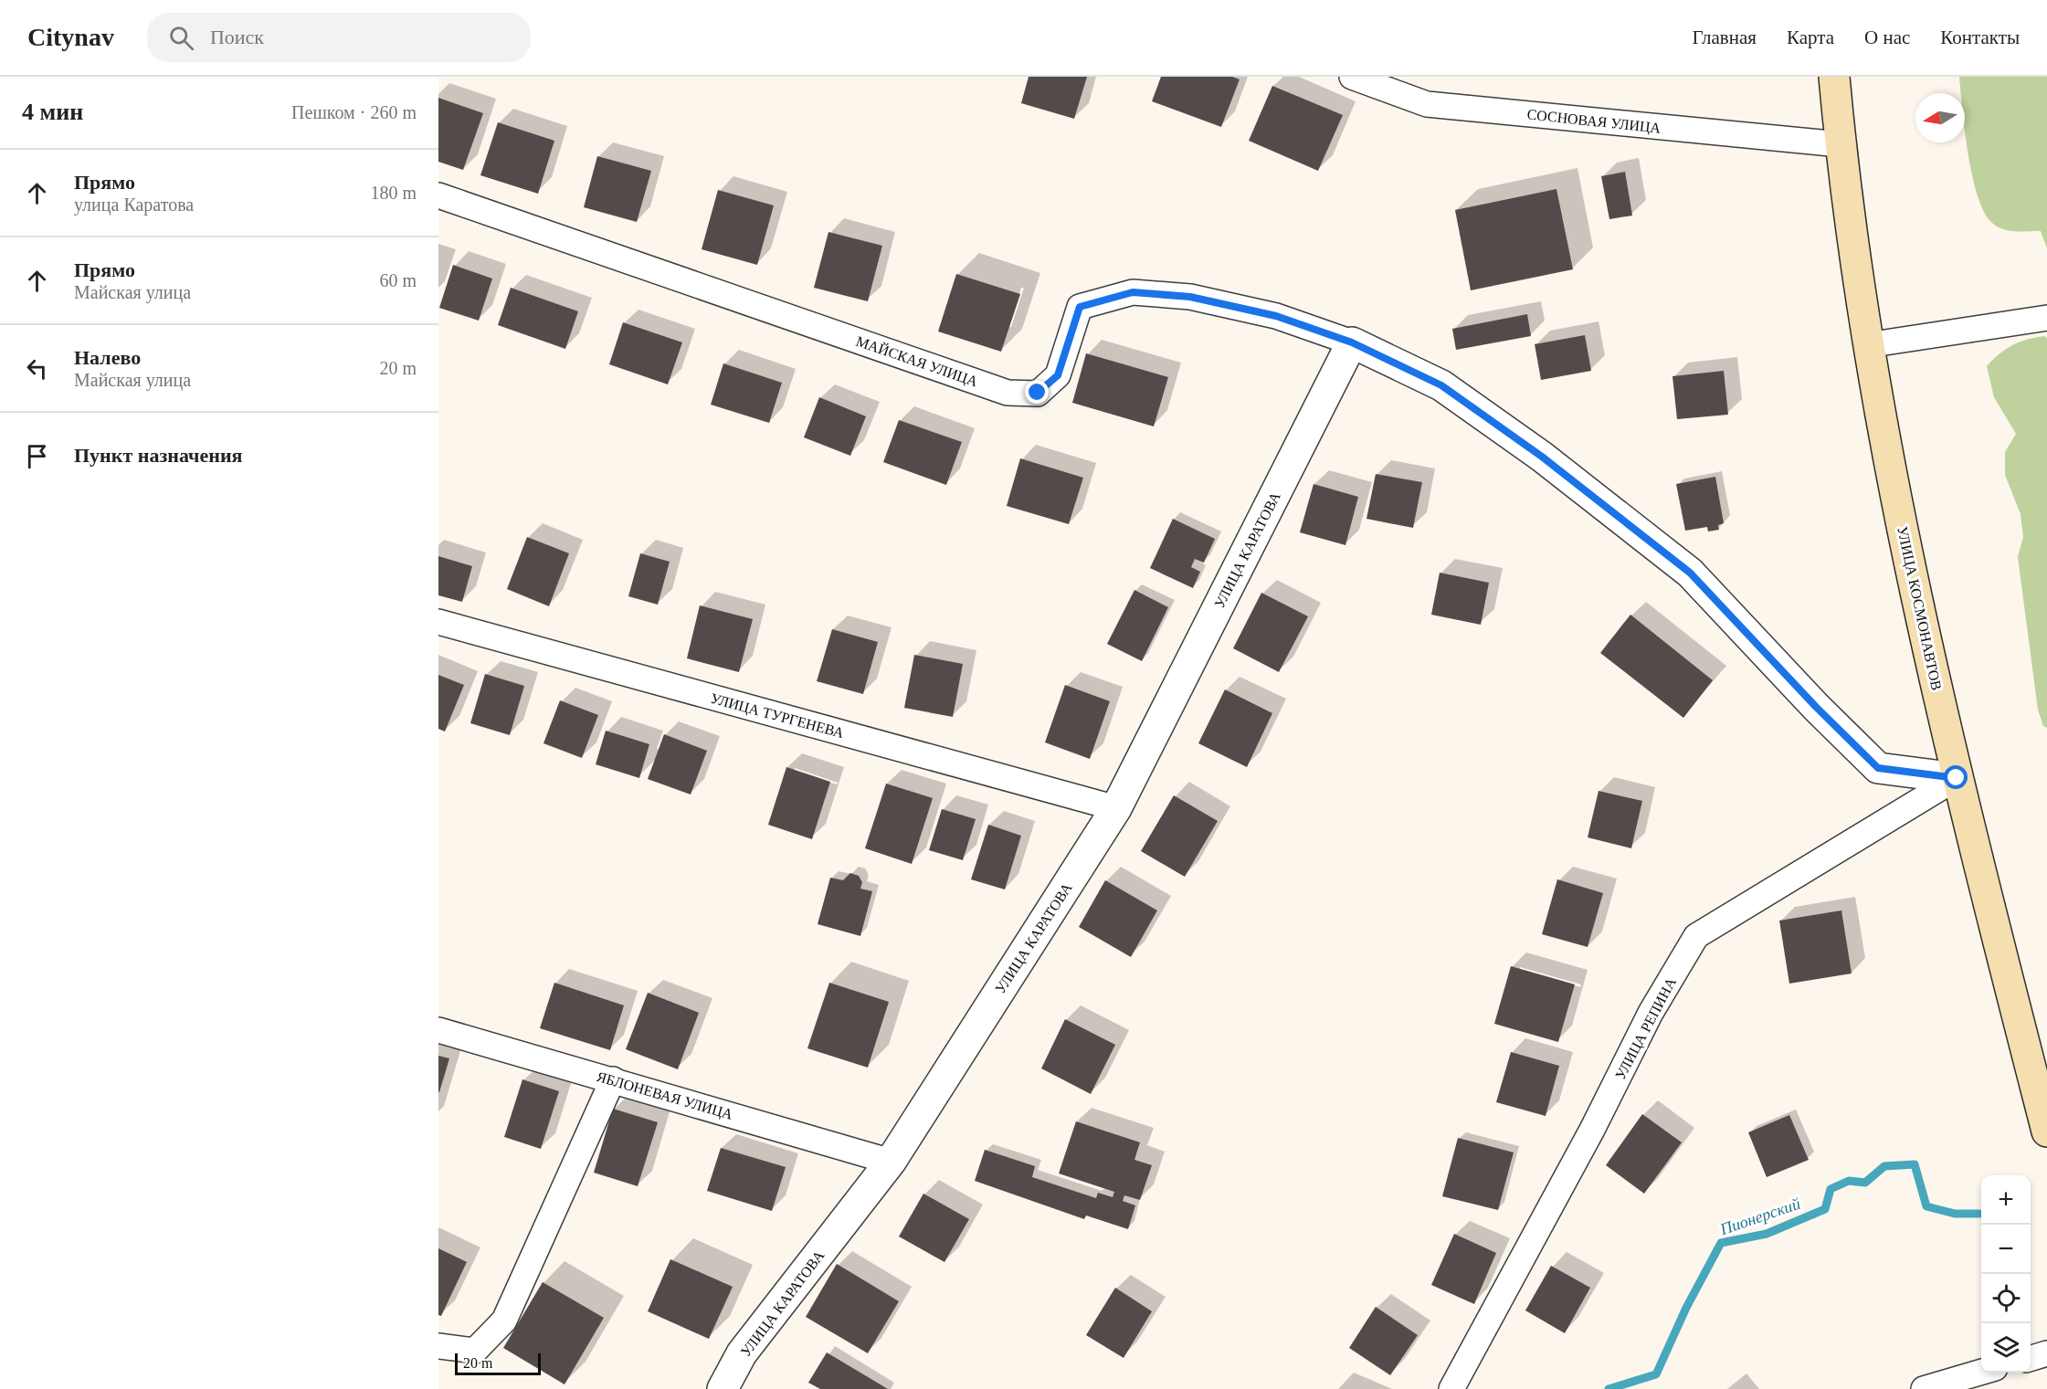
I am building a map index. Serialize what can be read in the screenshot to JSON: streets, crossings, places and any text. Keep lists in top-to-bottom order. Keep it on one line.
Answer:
{"streets":{"main road":["УЛИЦА КОСМОНАВТОВ"],"street":["СОСНОВАЯ УЛИЦА","МАЙСКАЯ УЛИЦА","УЛИЦА КАРАТОВА","УЛИЦА ТУРГЕНЕВА","УЛИЦА РЕПИНА","ЯБЛОНЕВАЯ УЛИЦА"]},"crossings":[["СОСНОВАЯ УЛИЦА","УЛИЦА КОСМОНАВТОВ"],["МАЙСКАЯ УЛИЦА","УЛИЦА КАРАТОВА"],["УЛИЦА КАРАТОВА","УЛИЦА ТУРГЕНЕВА"],["УЛИЦА КАРАТОВА","ЯБЛОНЕВАЯ УЛИЦА"],["УЛИЦА КОСМОНАВТОВ","УЛИЦА РЕПИНА"]],"water":["Пионерский"],"scale_bar":"20 m","north":"left","page":{"header":"Citynav","search":"Поиск","nav":["Главная","Карта","О нас","Контакты"],"heading":["4 мин","Пешком · 260 m"],"list":[["Прямо","улица Каратова","180 m"],["Прямо","Майская улица","60 m"],["Налево","Майская улица","20 m"],"Пункт назначения"],"map_buttons":["+","−"],"scale":"20 m"}}
